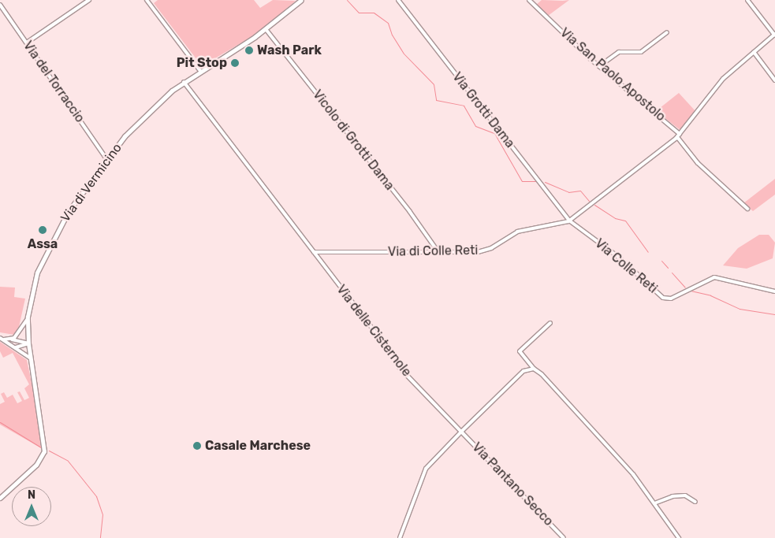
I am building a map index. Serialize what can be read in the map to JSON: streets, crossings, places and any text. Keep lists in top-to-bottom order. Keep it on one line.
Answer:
{"streets":{"main road":["Via di Vermicino"],"street":["Via San Paolo Apostolo","Via del Torraccio","Via Grotti Dama","Vicolo di Grotti Dama","Via di Colle Reti","Via Colle Reti","Via delle Cisternole","Via Pantano Secco"]},"crossings":[["Via del Torraccio","Via di Vermicino"],["Via Grotti Dama","Via di Colle Reti"],["Via Grotti Dama","Via Colle Reti"],["Vicolo di Grotti Dama","Via di Vermicino"],["Vicolo di Grotti Dama","Via di Colle Reti"],["Via di Vermicino","Via delle Cisternole"],["Via di Colle Reti","Via Colle Reti"],["Via di Colle Reti","Via delle Cisternole"],["Via delle Cisternole","Via Pantano Secco"]],"places":["Wash Park","Pit Stop","Assa","Casale Marchese"],"north":"top"}
